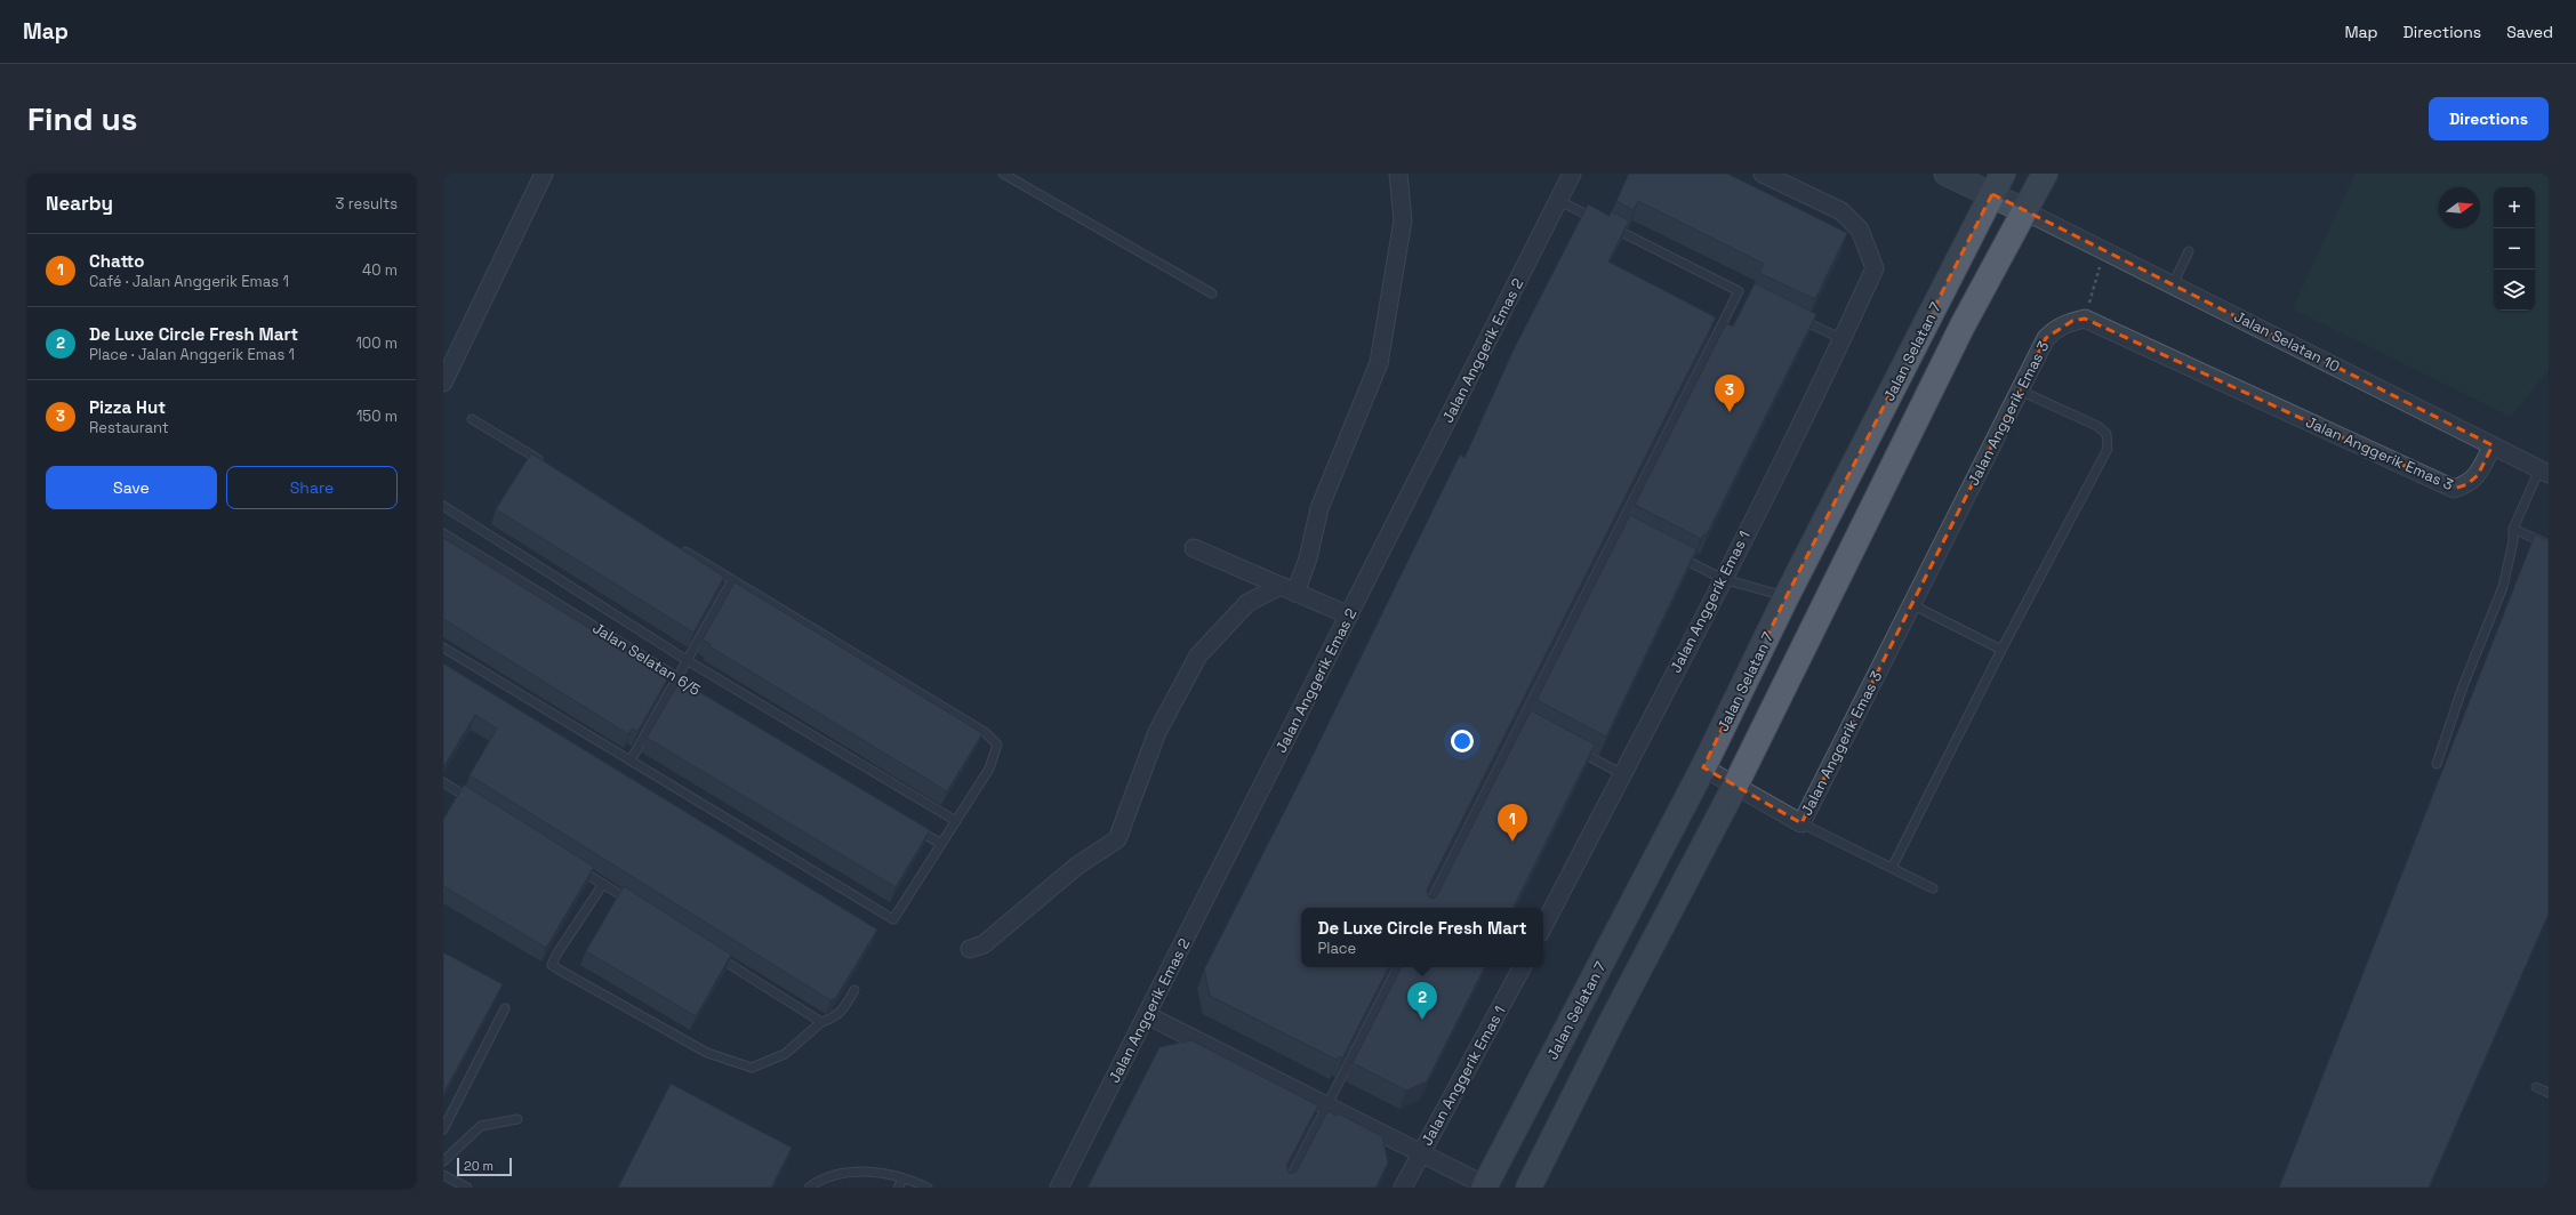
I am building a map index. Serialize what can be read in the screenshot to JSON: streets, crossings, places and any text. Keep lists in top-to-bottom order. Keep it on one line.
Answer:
{"streets":{"main road":["Jalan Selatan 7"],"street":["Jalan Selatan 10","Jalan Anggerik Emas 2","Jalan Anggerik Emas 3","Jalan Anggerik Emas 1"],"lane":["Jalan Selatan 6/5"]},"crossings":[["Jalan Selatan 10","Jalan Anggerik Emas 3"]],"scale_bar":"20 m","north":"right","page":{"header":"Map","nav":["Map","Directions","Saved"],"buttons":["Directions",["Save","Share"]],"title":"Find us","heading":["Nearby","3 results"],"map_buttons":["+","−"],"list":[{"mark":"1","name":"Chatto","note":"Café · Jalan Anggerik Emas 1","value":"40 m"},{"mark":"2","name":"De Luxe Circle Fresh Mart","note":"Place · Jalan Anggerik Emas 1","value":"100 m"},{"mark":"3","name":"Pizza Hut","note":"Restaurant","value":"150 m"}],"pins":["3","1","2"],"popup":["De Luxe Circle Fresh Mart","Place"],"scale":"20 m"}}
